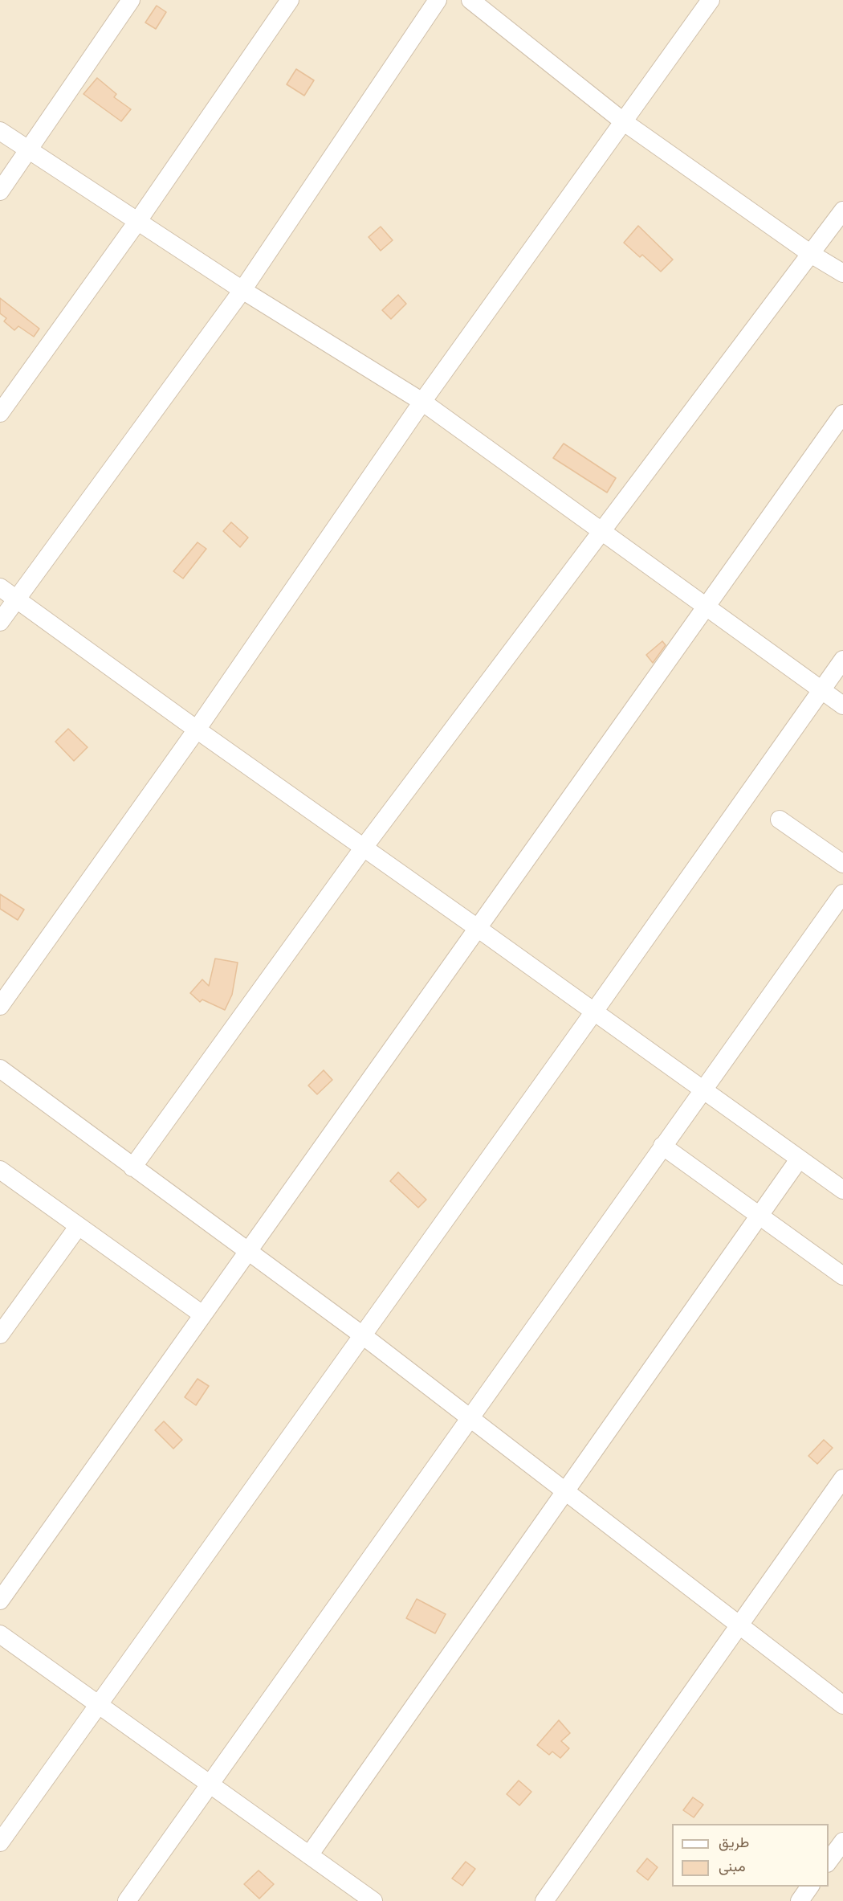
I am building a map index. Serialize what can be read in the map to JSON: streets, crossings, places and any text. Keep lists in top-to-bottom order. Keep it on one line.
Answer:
{"legend":["طريق","مبنى"]}
